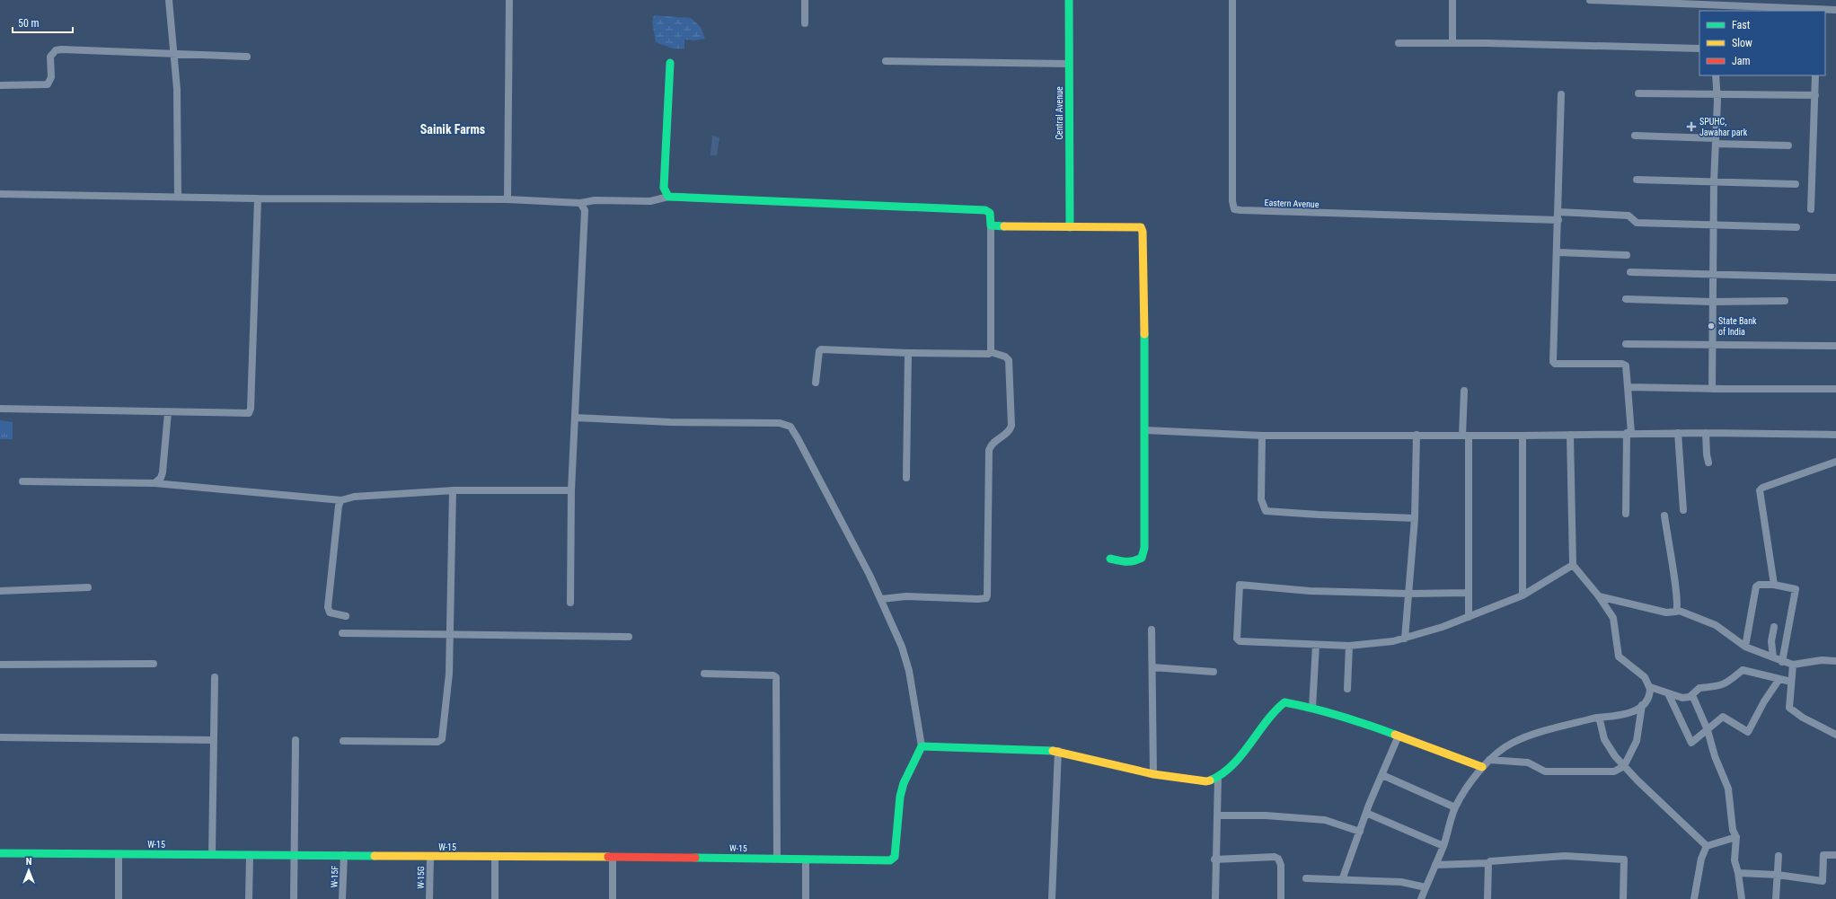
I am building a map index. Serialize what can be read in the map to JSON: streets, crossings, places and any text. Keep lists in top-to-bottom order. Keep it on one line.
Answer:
{"streets":{"street":["Central Avenue","Eastern Avenue","W-15","W-15F","W-15G"]},"crossings":[["W-15","W-15F"],["W-15","W-15G"]],"districts":["Sainik Farms"],"places":{"health":["SPUHC, Jawahar park"],"other":["State Bank of India"]},"legend":["Fast","Slow","Jam"],"scale_bar":"50 m","north":"top"}
